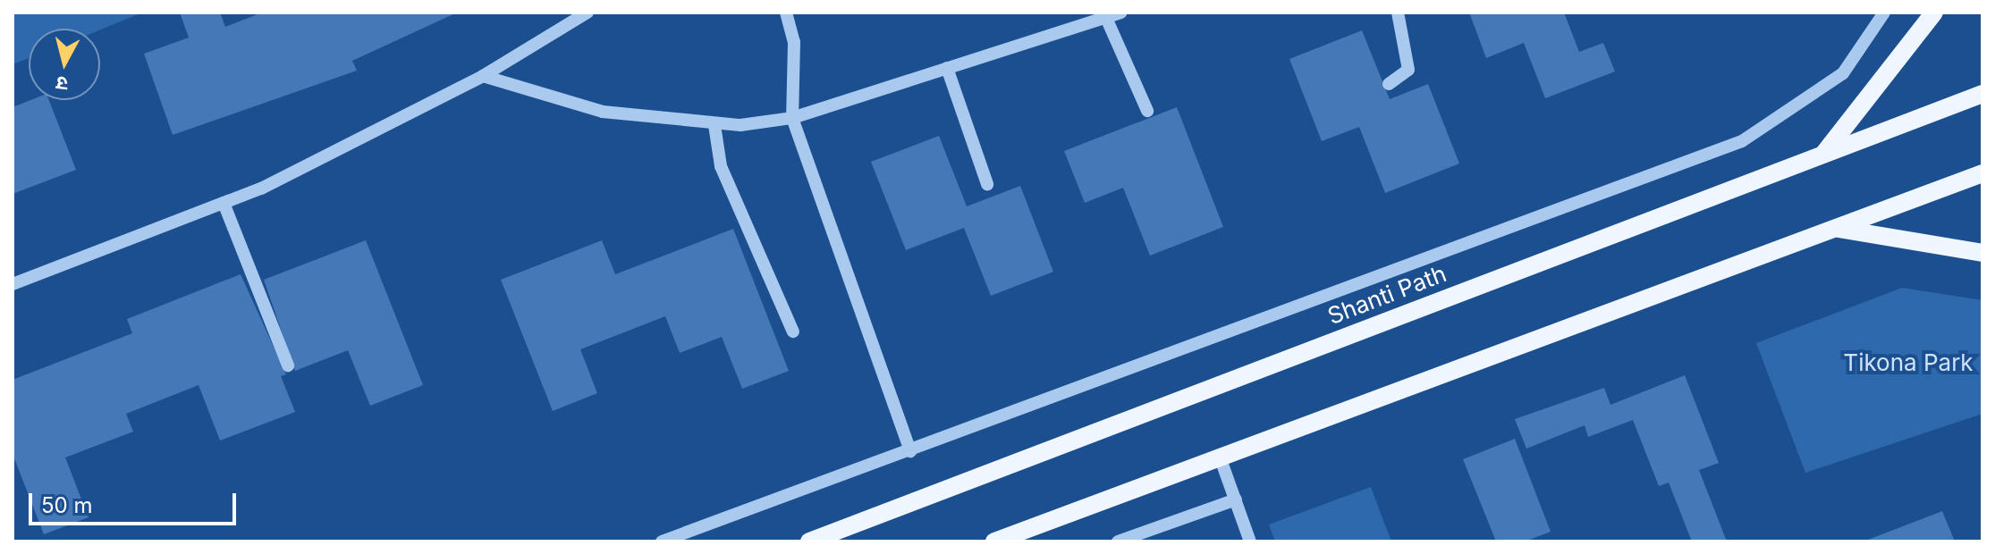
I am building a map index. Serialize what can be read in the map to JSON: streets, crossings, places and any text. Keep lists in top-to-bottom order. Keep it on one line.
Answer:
{"streets":{"main road":["Shanti Path"]},"parks":["Tikona Park"],"scale_bar":"50 m","north":"bottom"}
